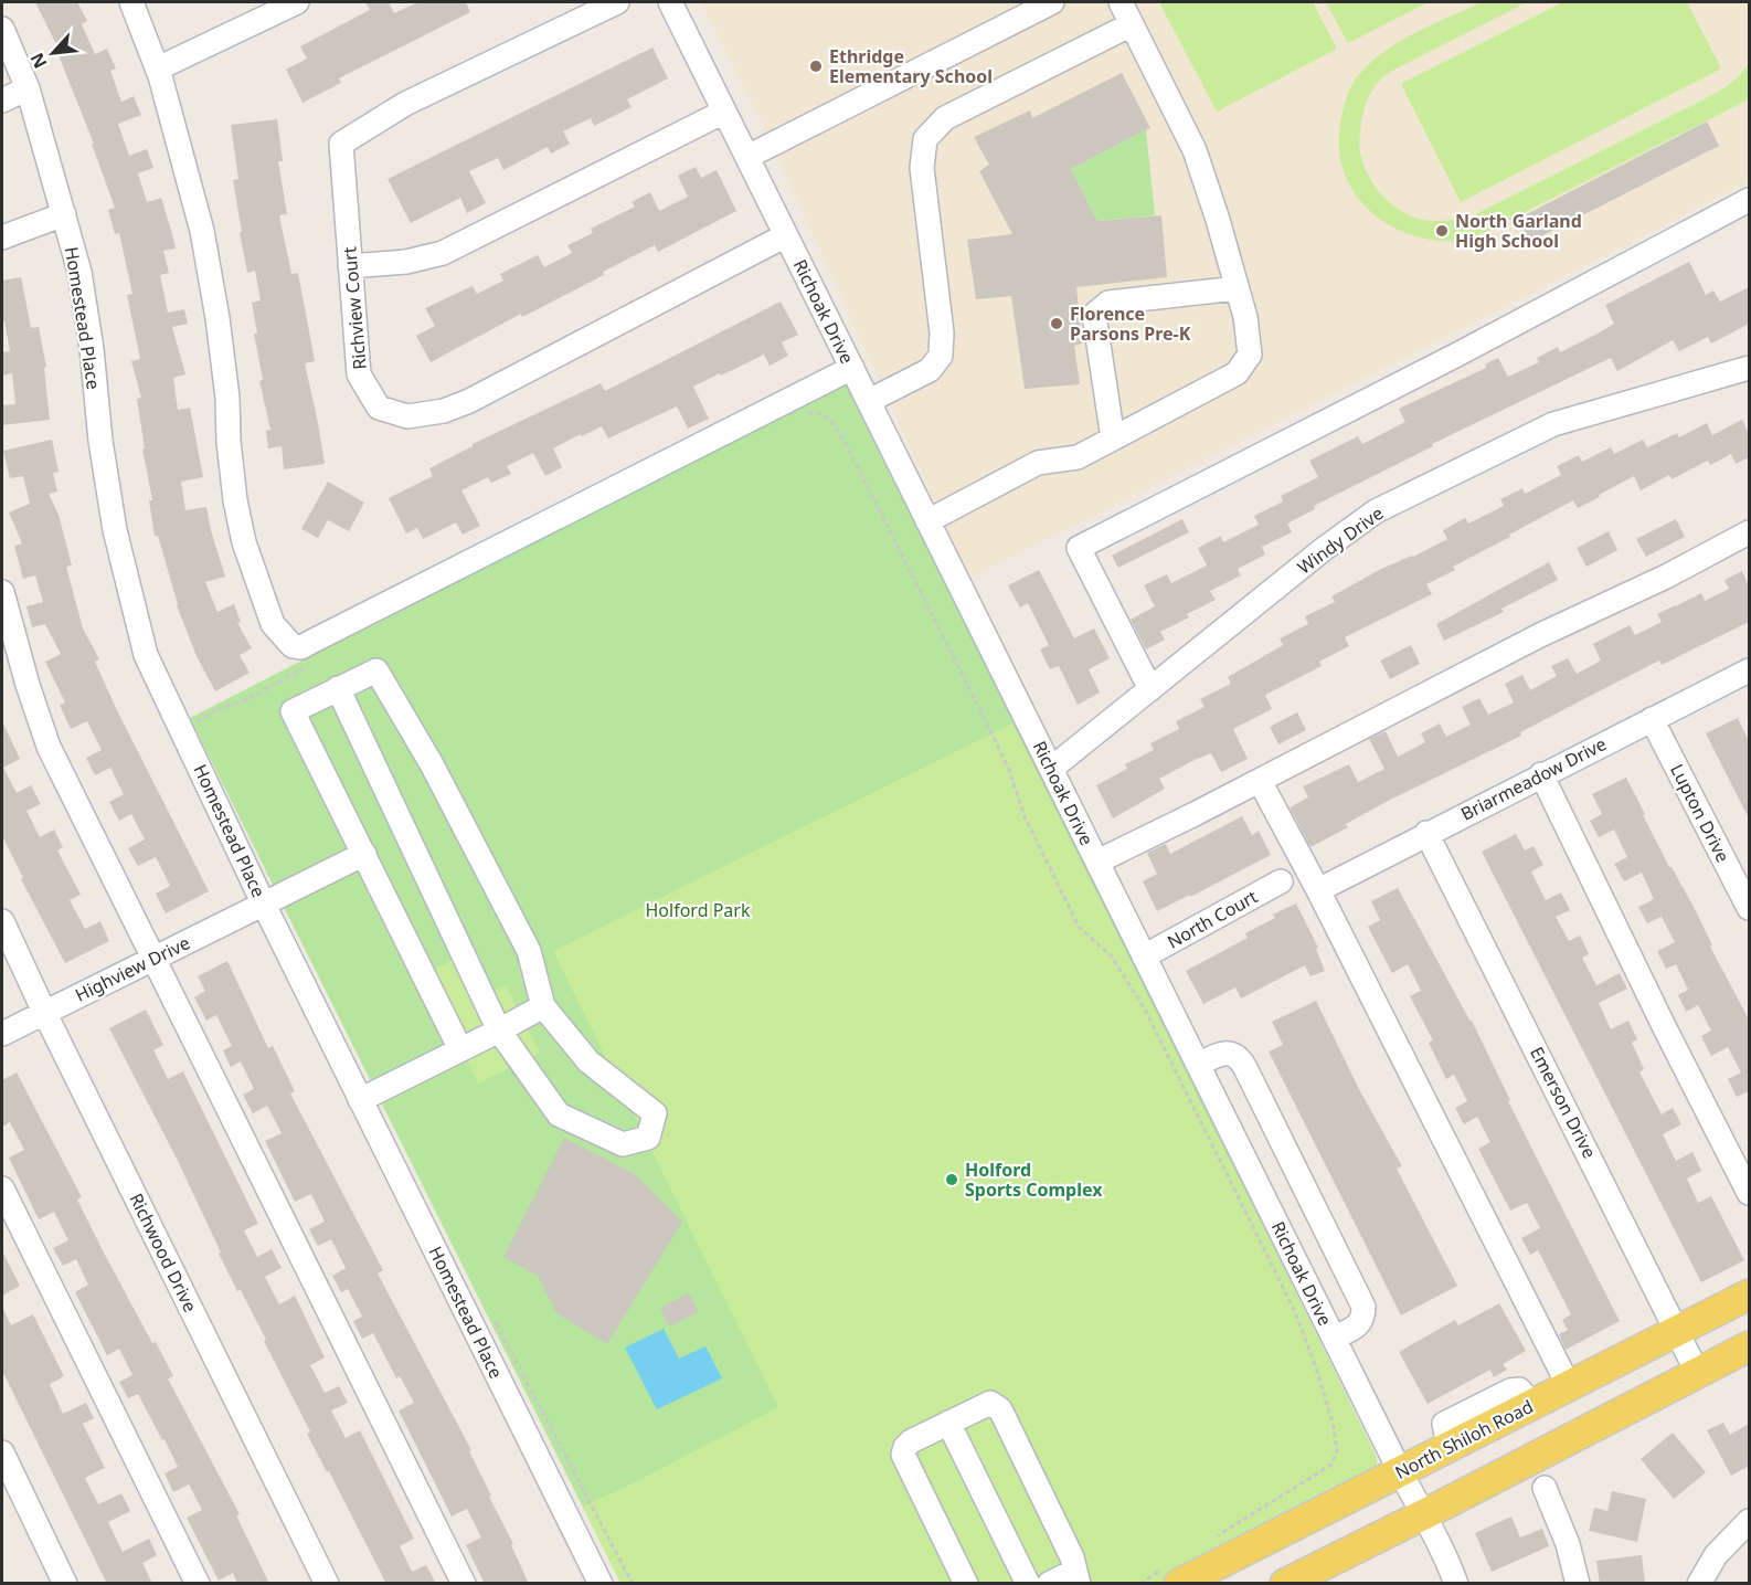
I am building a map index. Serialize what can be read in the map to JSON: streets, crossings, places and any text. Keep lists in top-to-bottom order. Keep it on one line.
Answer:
{"streets":{"main road":["North Shiloh Road"],"street":["Richview Court","Richoak Drive","Homestead Place","Windy Drive","Briarmeadow Drive","Lupton Drive","North Court","Highview Drive","Emerson Drive","Richwood Drive"]},"crossings":[["Richview Court","Richoak Drive"],["Richoak Drive","Windy Drive"],["Richoak Drive","North Court"],["Richoak Drive","North Shiloh Road"],["Homestead Place","Highview Drive"],["Briarmeadow Drive","Lupton Drive"],["Briarmeadow Drive","Emerson Drive"],["Highview Drive","Richwood Drive"],["Emerson Drive","North Shiloh Road"]],"parks":["Holford Park"],"places":["Ethridge Elementary School","North Garland High School","Florence Parsons Pre-K","Holford Sports Complex"],"north":"bottom left"}
